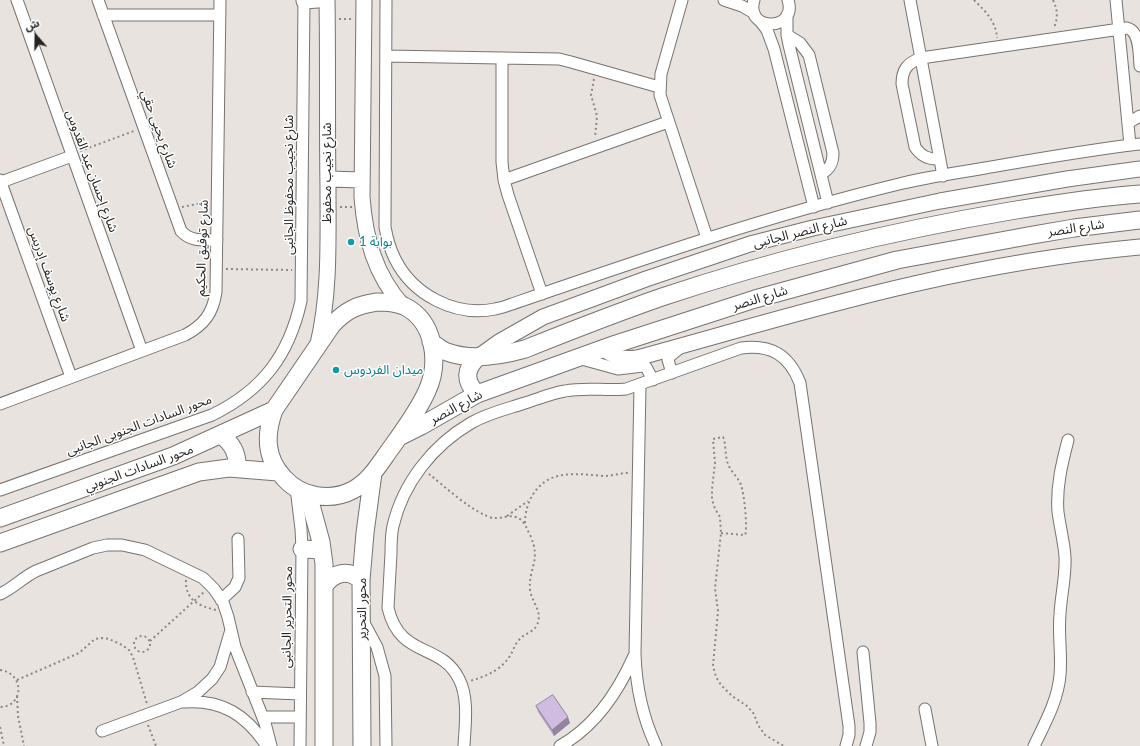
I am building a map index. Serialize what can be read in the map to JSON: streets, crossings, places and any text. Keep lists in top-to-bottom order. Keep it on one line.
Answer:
{"streets":{"main road":["شارع النصر","محور السادات الجنوبي","محور التحرير"],"street":["شارع يحيى حقي","شارع إحسان عبد القدوس","شارع نجيب محفوظ","شارع نجيب محفوظ الجانبى","شارع النصر الجانبى","شارع توفيق الحكيم","شارع يوسف إدريس","محور السادات الجنوبى الجانبى","محور التحرير الجانبى"]},"crossings":[["شارع يحيى حقي","شارع توفيق الحكيم"],["شارع إحسان عبد القدوس","شارع توفيق الحكيم"],["شارع نجيب محفوظ الجانبى","محور السادات الجنوبى الجانبى"],["شارع النصر","شارع النصر الجانبى"],["شارع توفيق الحكيم","شارع يوسف إدريس"]],"places":["بوابة 1","ميدان الفردوس"],"north":"top"}
